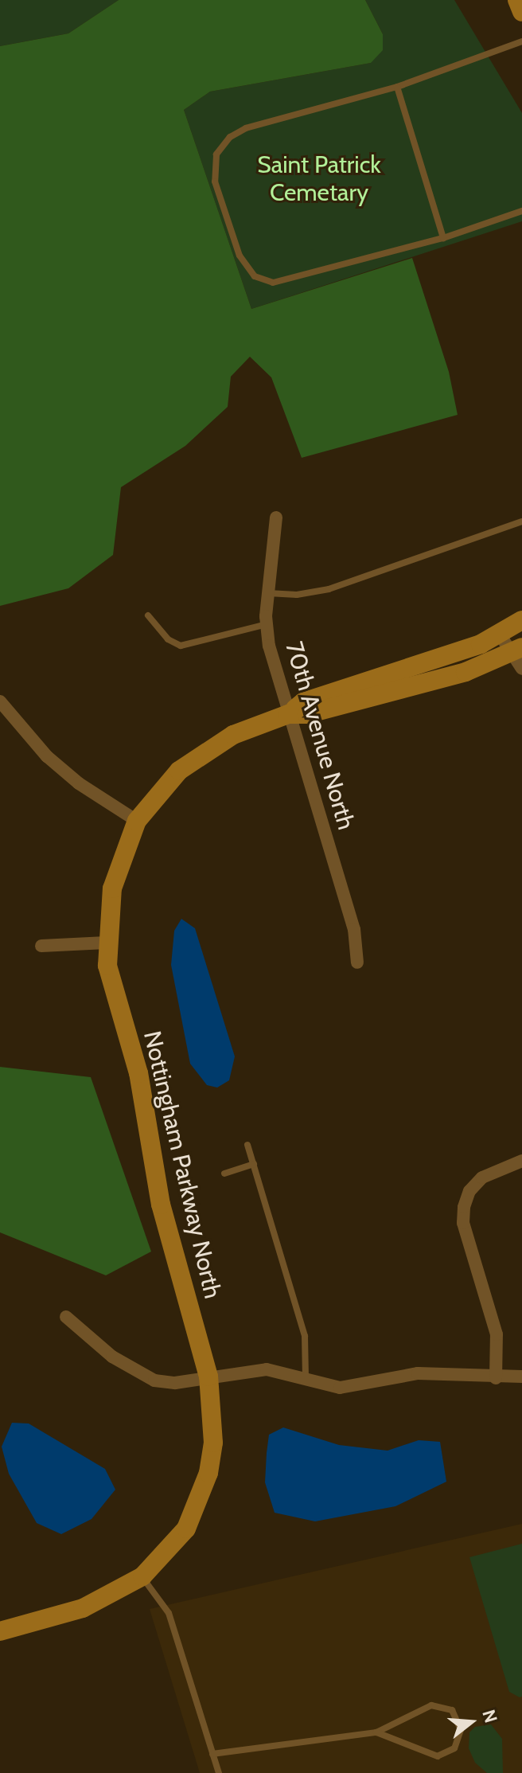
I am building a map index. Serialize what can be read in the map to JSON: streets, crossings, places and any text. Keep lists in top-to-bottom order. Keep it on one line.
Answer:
{"streets":{"street":["70th Avenue North","Nottingham Parkway North"]},"crossings":[["70th Avenue North","Nottingham Parkway North"]],"parks":["Saint Patrick Cemetary"],"north":"right"}
